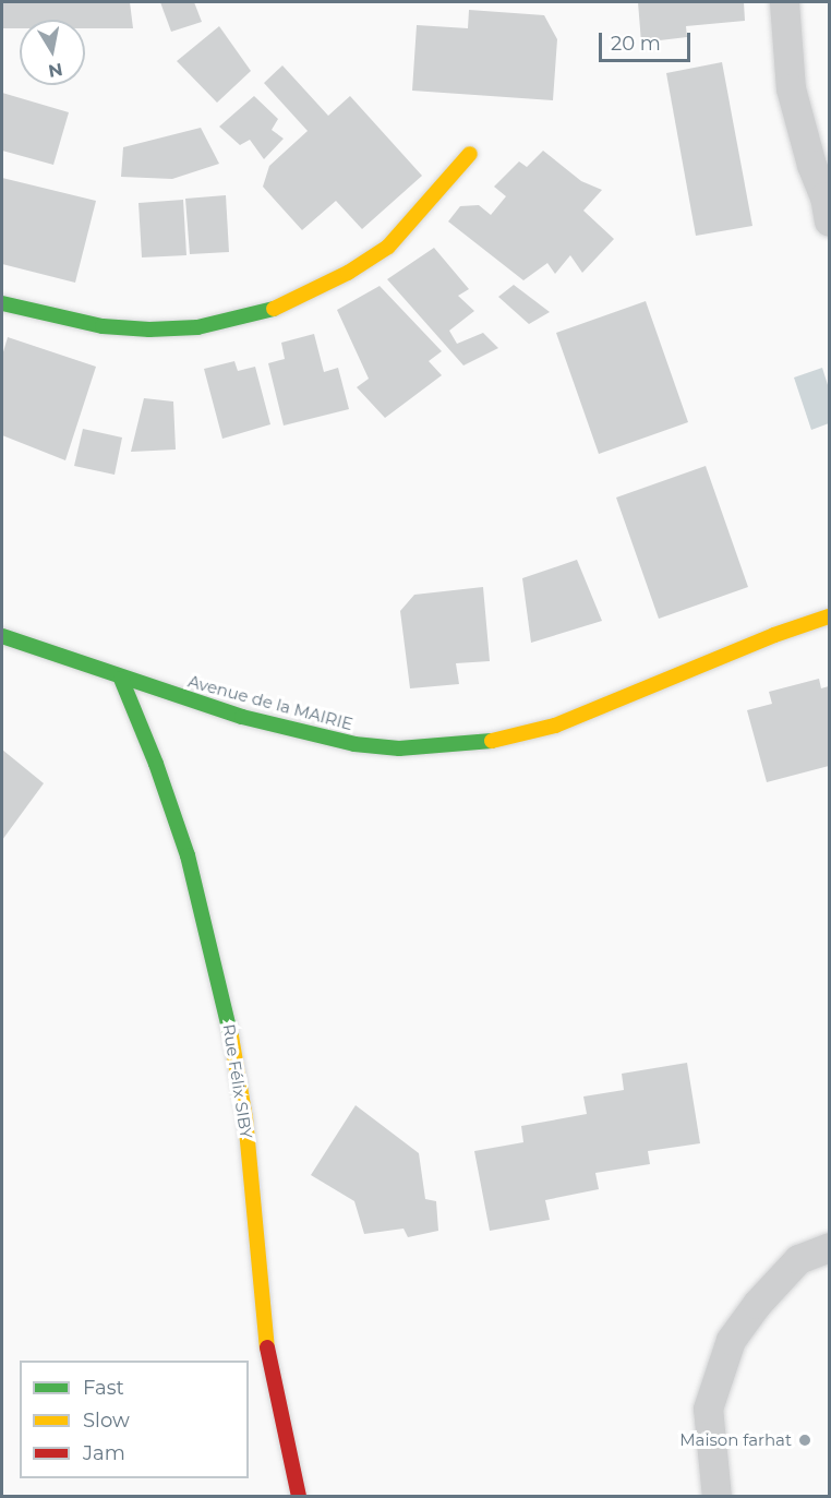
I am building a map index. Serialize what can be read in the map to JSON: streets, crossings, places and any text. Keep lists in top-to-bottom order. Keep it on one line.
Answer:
{"streets":{"street":["Avenue de la MAIRIE","Rue Félix SIBY"]},"crossings":[["Avenue de la MAIRIE","Rue Félix SIBY"]],"places":["Maison farhat"],"legend":["Fast","Slow","Jam"],"scale_bar":"20 m","north":"bottom"}
